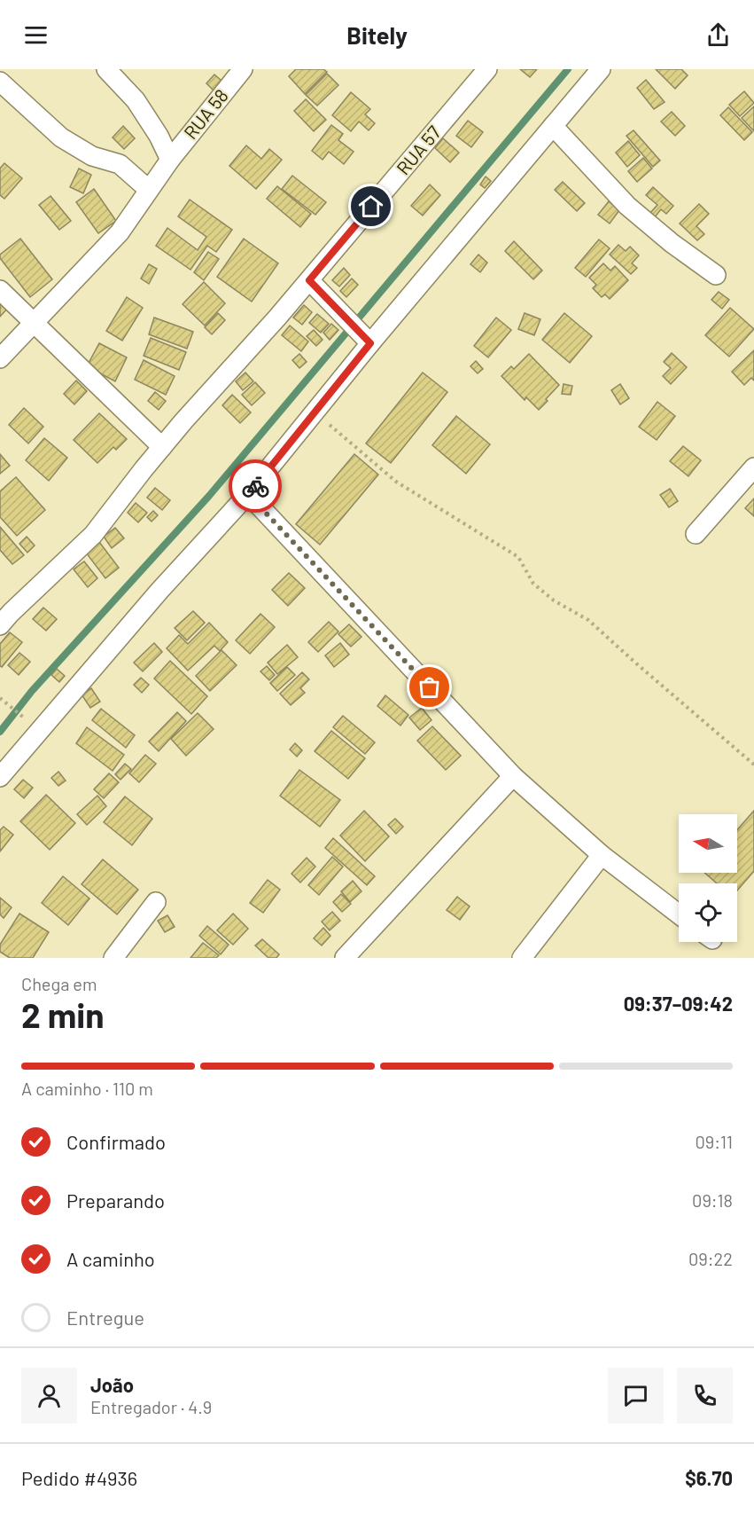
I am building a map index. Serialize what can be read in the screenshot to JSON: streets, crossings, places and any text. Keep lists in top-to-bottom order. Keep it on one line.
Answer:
{"streets":{"street":["RUA 58","RUA 57"]},"north":"left","page":{"header":"Bitely","heading":["2 min","Chega em","09:37–09:42"],"panel":["João","Entregador · 4.9","Pedido #4936","$6.70"],"bar":"A caminho · 110 m","list":[["Confirmado","09:11"],["Preparando","09:18"],["A caminho","09:22"],"Entregue"]}}
